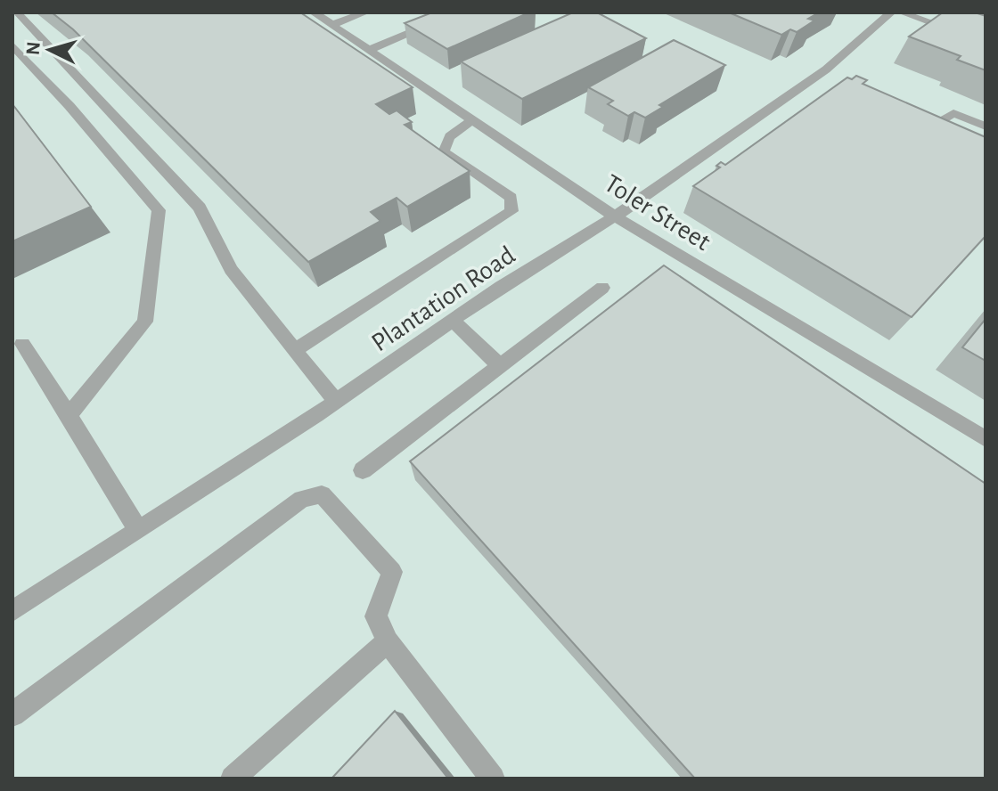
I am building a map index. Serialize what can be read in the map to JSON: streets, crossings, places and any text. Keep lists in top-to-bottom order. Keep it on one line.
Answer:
{"streets":{"street":["Toler Street","Plantation Road"]},"crossings":[["Toler Street","Plantation Road"]],"north":"left"}
